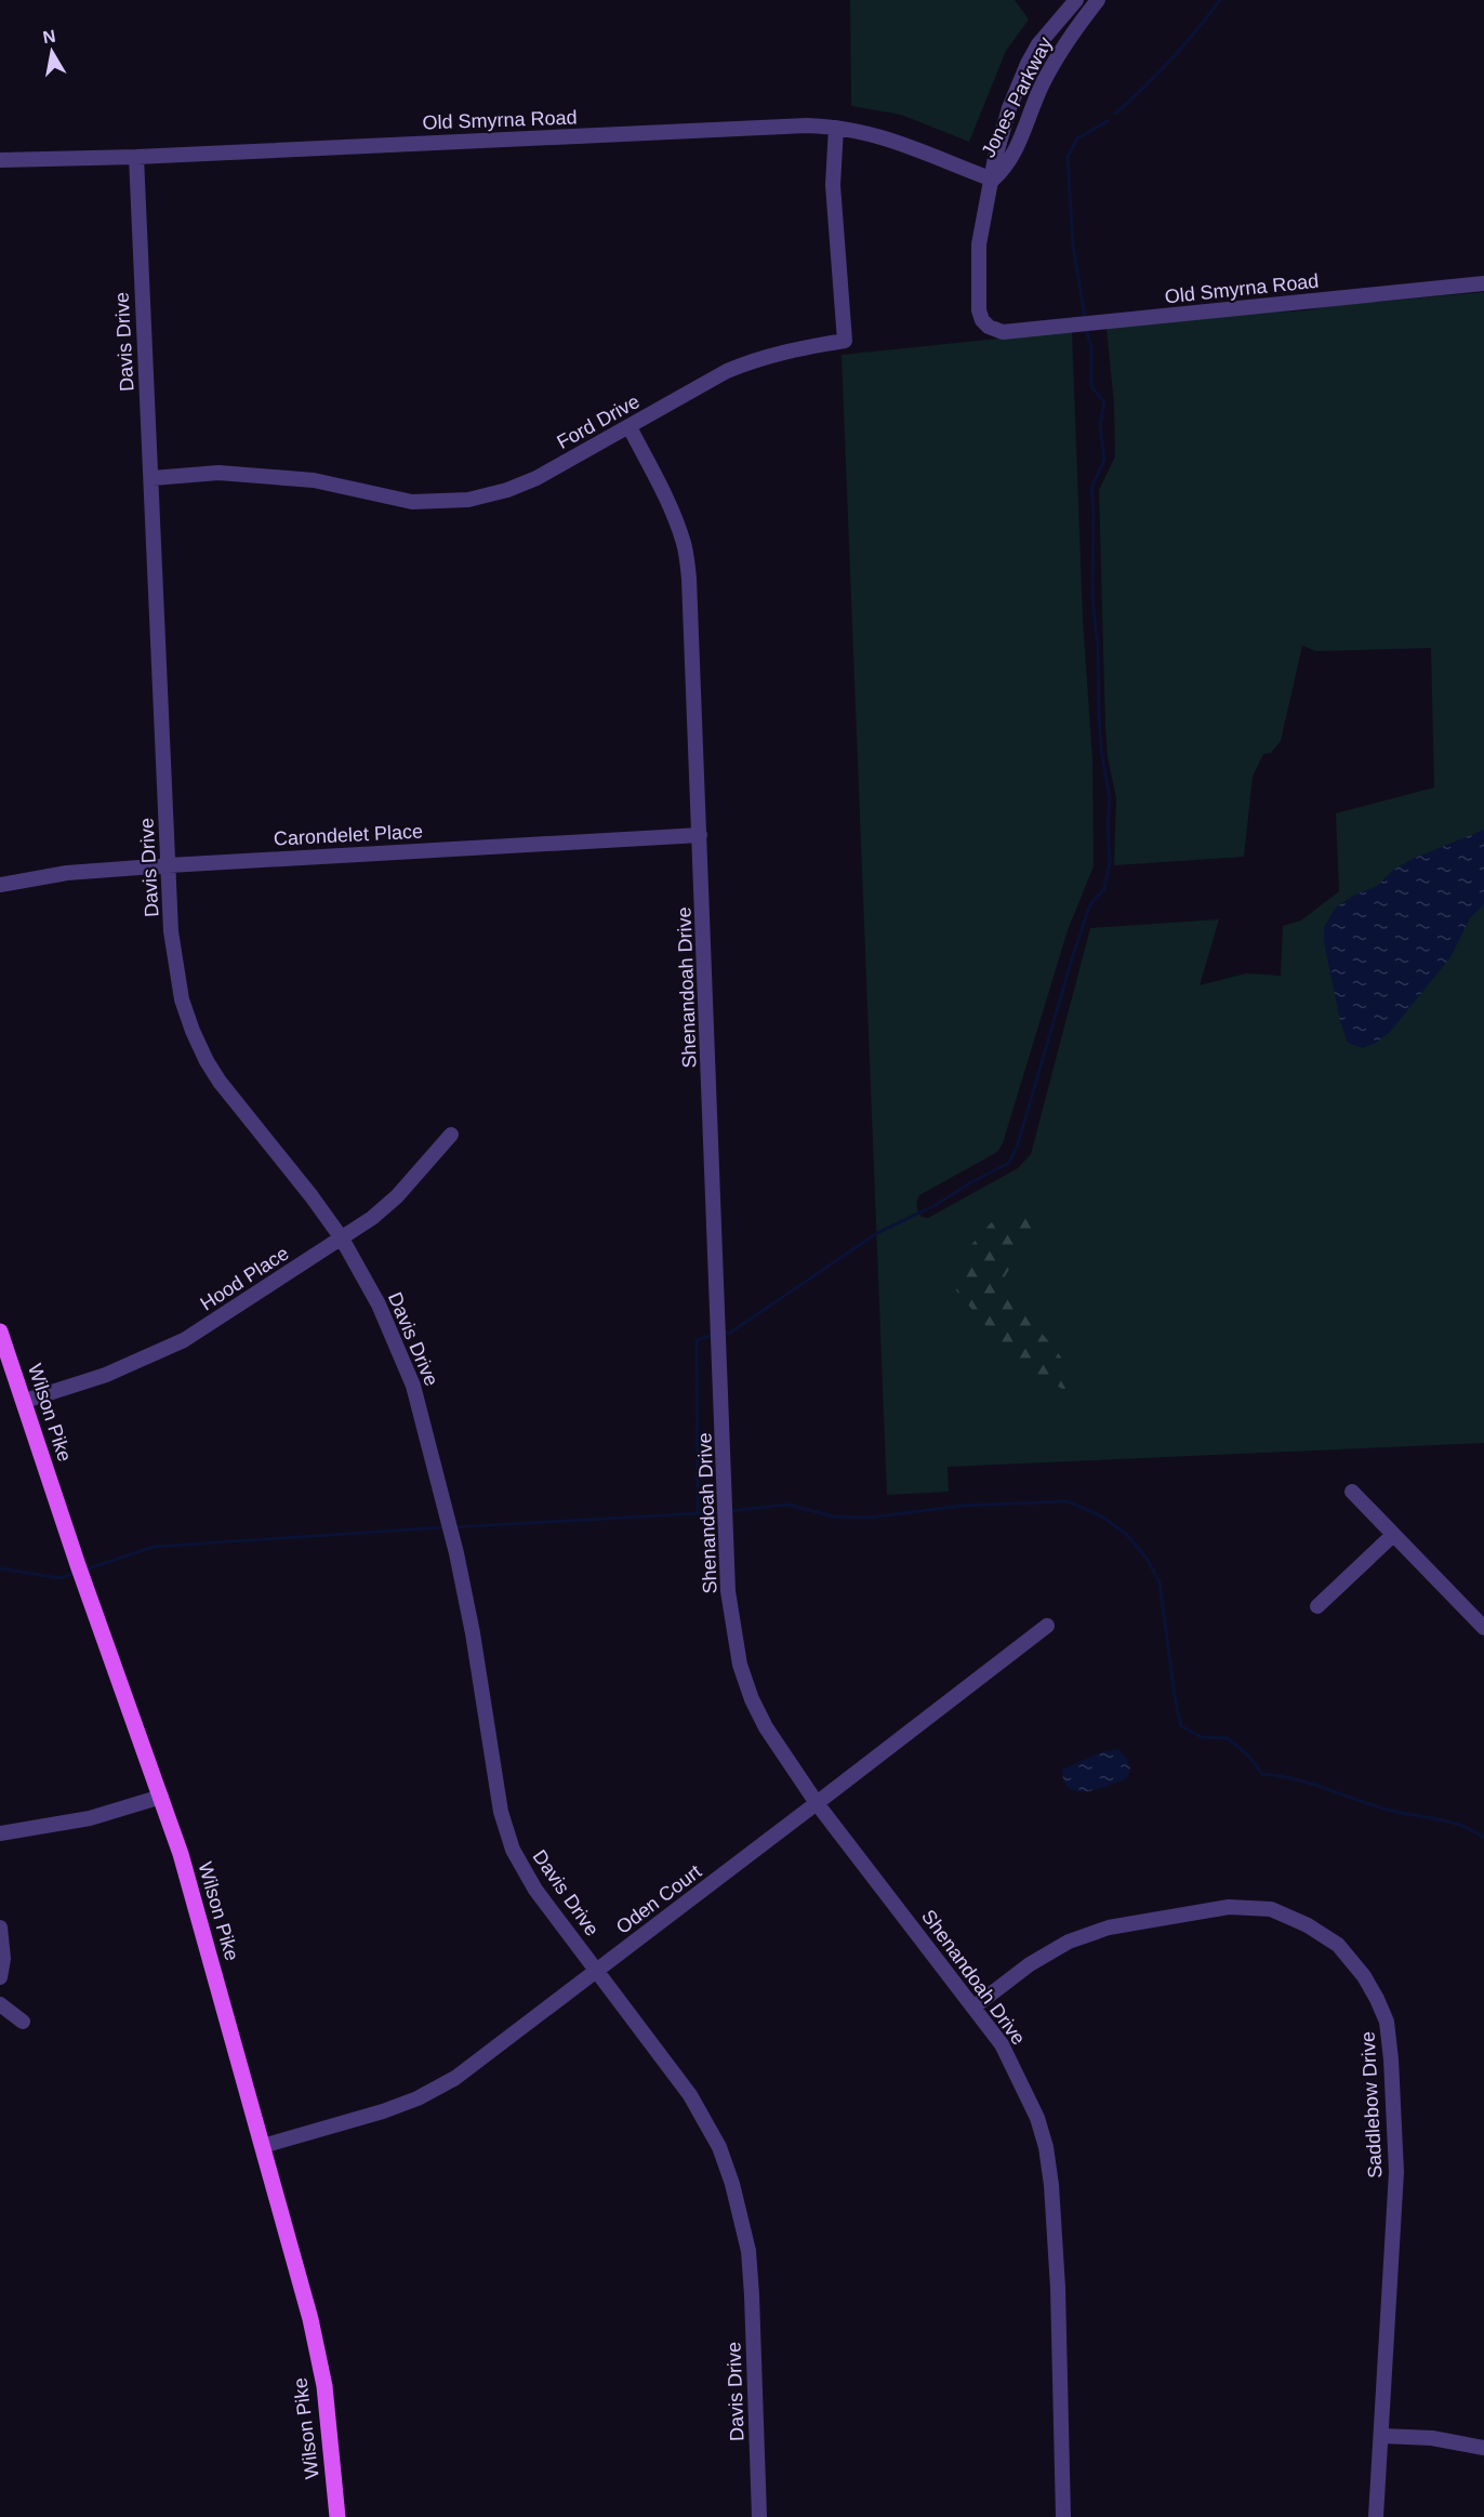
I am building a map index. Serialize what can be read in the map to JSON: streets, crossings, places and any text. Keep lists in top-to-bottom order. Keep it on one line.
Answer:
{"streets":{"main road":["Wilson Pike"],"street":["Jones Parkway","Old Smyrna Road","Davis Drive","Ford Drive","Carondelet Place","Shenandoah Drive","Hood Place","Oden Court","Saddlebow Drive"]},"crossings":[["Jones Parkway","Old Smyrna Road"],["Old Smyrna Road","Davis Drive"],["Old Smyrna Road","Ford Drive"],["Davis Drive","Ford Drive"],["Davis Drive","Carondelet Place"],["Davis Drive","Hood Place"],["Davis Drive","Oden Court"],["Ford Drive","Shenandoah Drive"],["Carondelet Place","Shenandoah Drive"],["Shenandoah Drive","Oden Court"],["Shenandoah Drive","Saddlebow Drive"],["Hood Place","Wilson Pike"],["Wilson Pike","Oden Court"]],"north":"top"}
